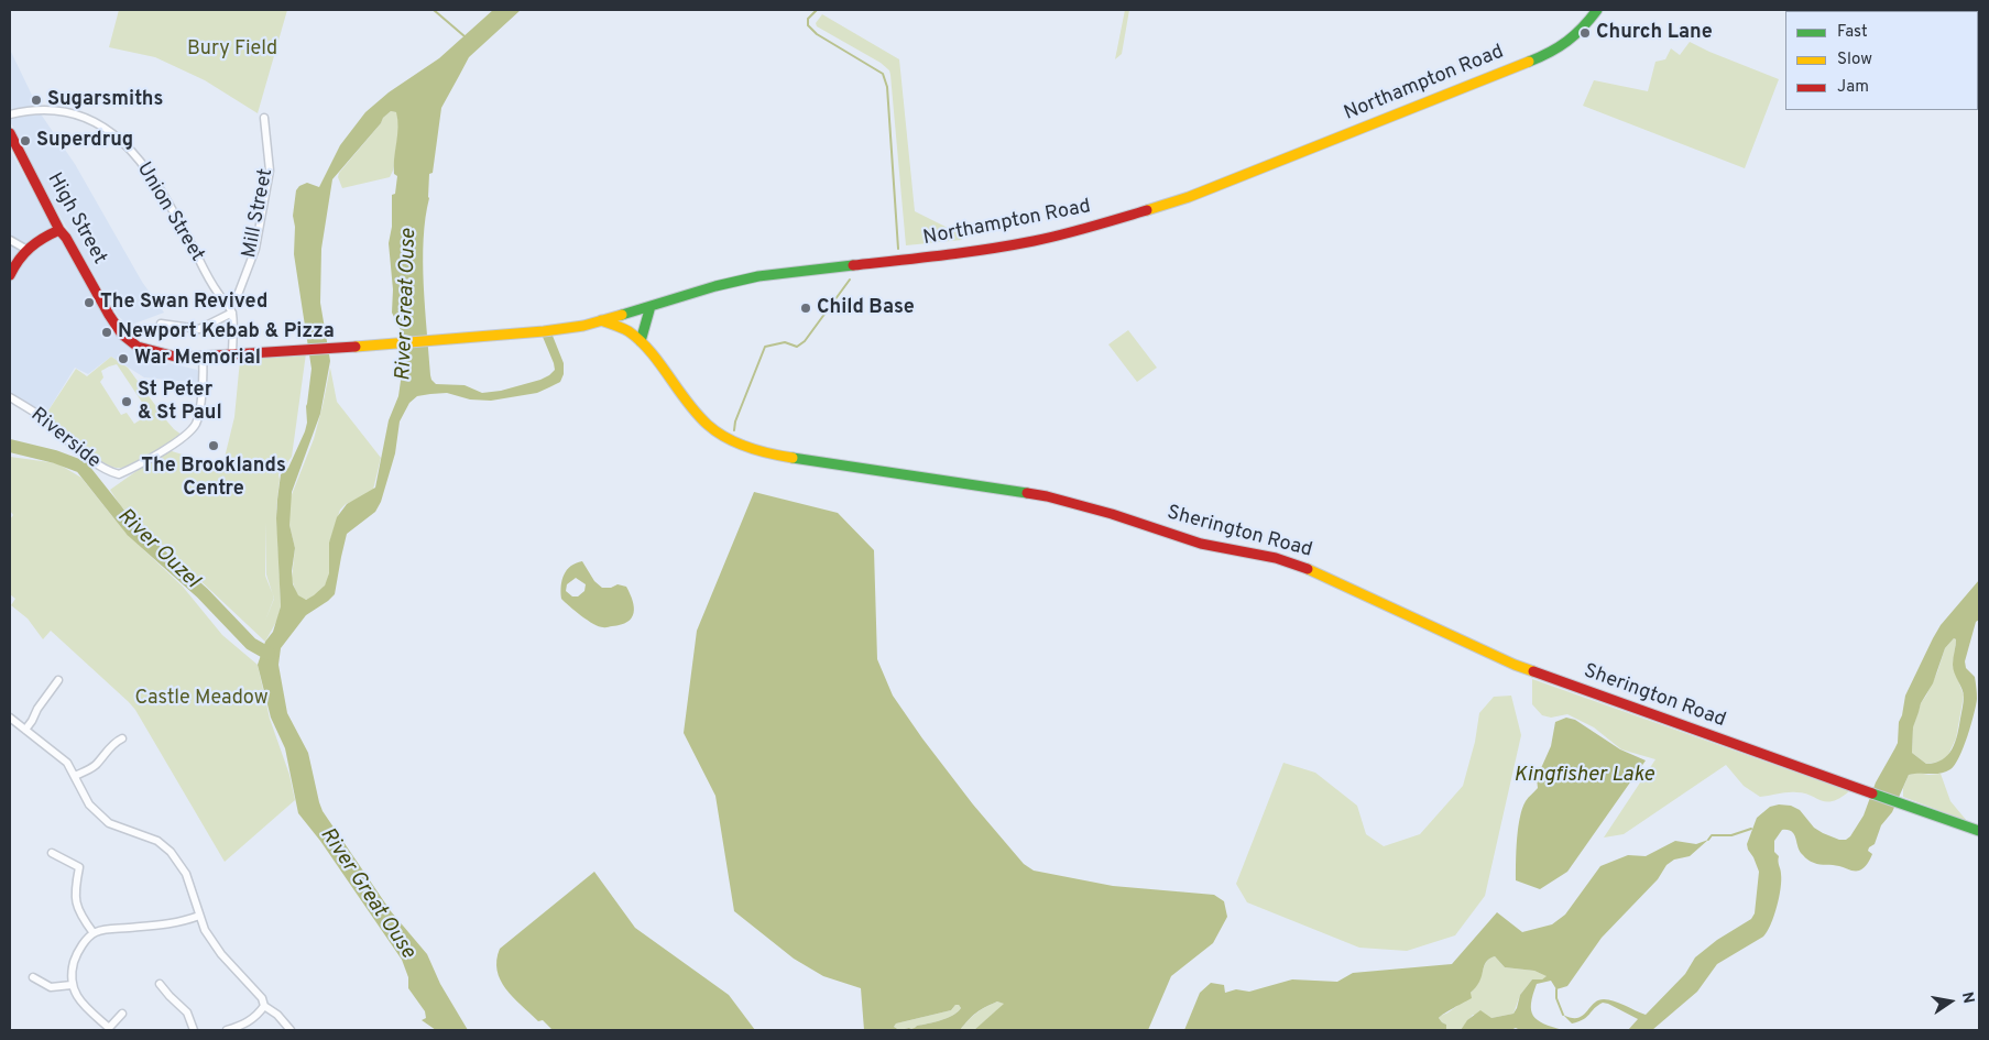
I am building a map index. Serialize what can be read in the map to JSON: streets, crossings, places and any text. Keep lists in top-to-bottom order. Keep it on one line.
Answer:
{"streets":{"main road":["Northampton Road","High Street","Sherington Road"],"street":["Union Street","Mill Street","Riverside"]},"crossings":[["Northampton Road","High Street"],["Northampton Road","Sherington Road"],["Union Street","Mill Street"],["High Street","Riverside"]],"water":["River Great Ouse","River Ouzel","Kingfisher Lake"],"parks":["Bury Field","Castle Meadow"],"places":["Church Lane","Sugarsmiths","Superdrug","The Swan Revived","Child Base","Newport Kebab & Pizza","War Memorial","St Peter & St Paul","The Brooklands Centre"],"legend":["Fast","Slow","Jam"],"north":"right"}
